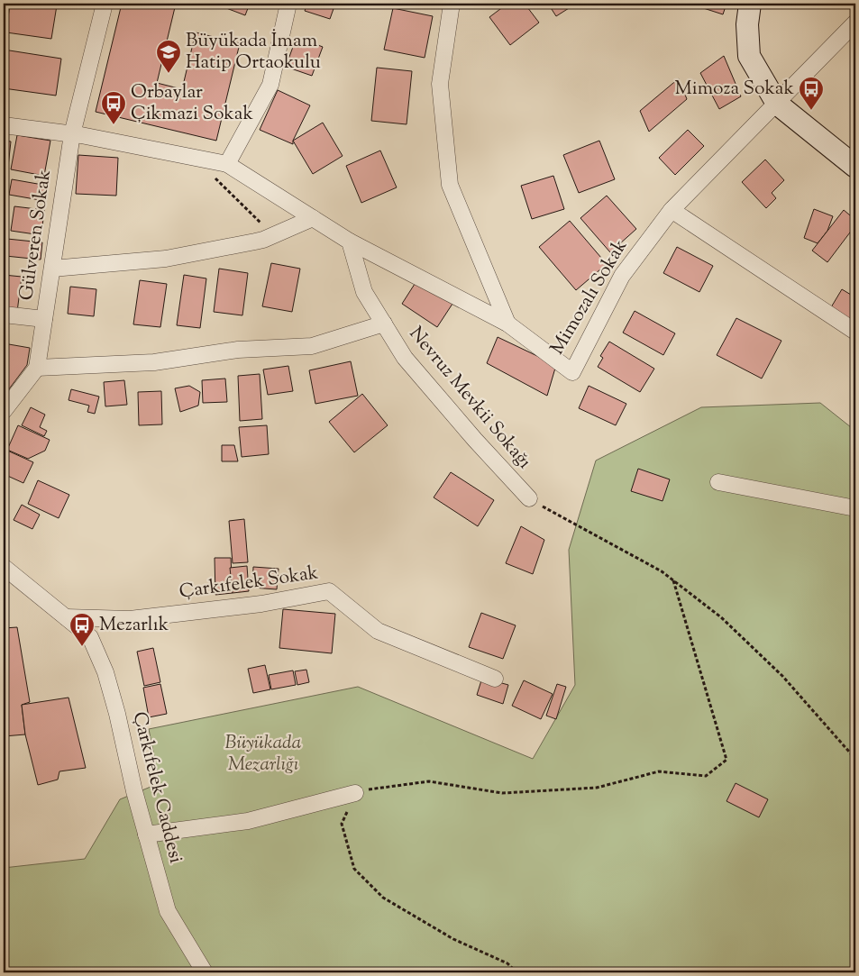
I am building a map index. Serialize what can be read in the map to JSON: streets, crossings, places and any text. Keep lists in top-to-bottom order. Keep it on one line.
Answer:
{"streets":{"street":["Gülveren Sokak","Mimozalı Sokak","Nevruz Mevkii Sokağı","Çarkıfelek Sokak","Çarkıfelek Caddesi"]},"crossings":[["Mimozalı Sokak","Nevruz Mevkii Sokağı"],["Çarkıfelek Sokak","Çarkıfelek Caddesi"]],"parks":["Büyükada Mezarlığı"],"places":{"school or university":["Büyükada İmam Hatip Ortaokulu"],"bus stop":["Mimoza Sokak","Orbaylar Çikmazi Sokak","Mezarlık"]}}
